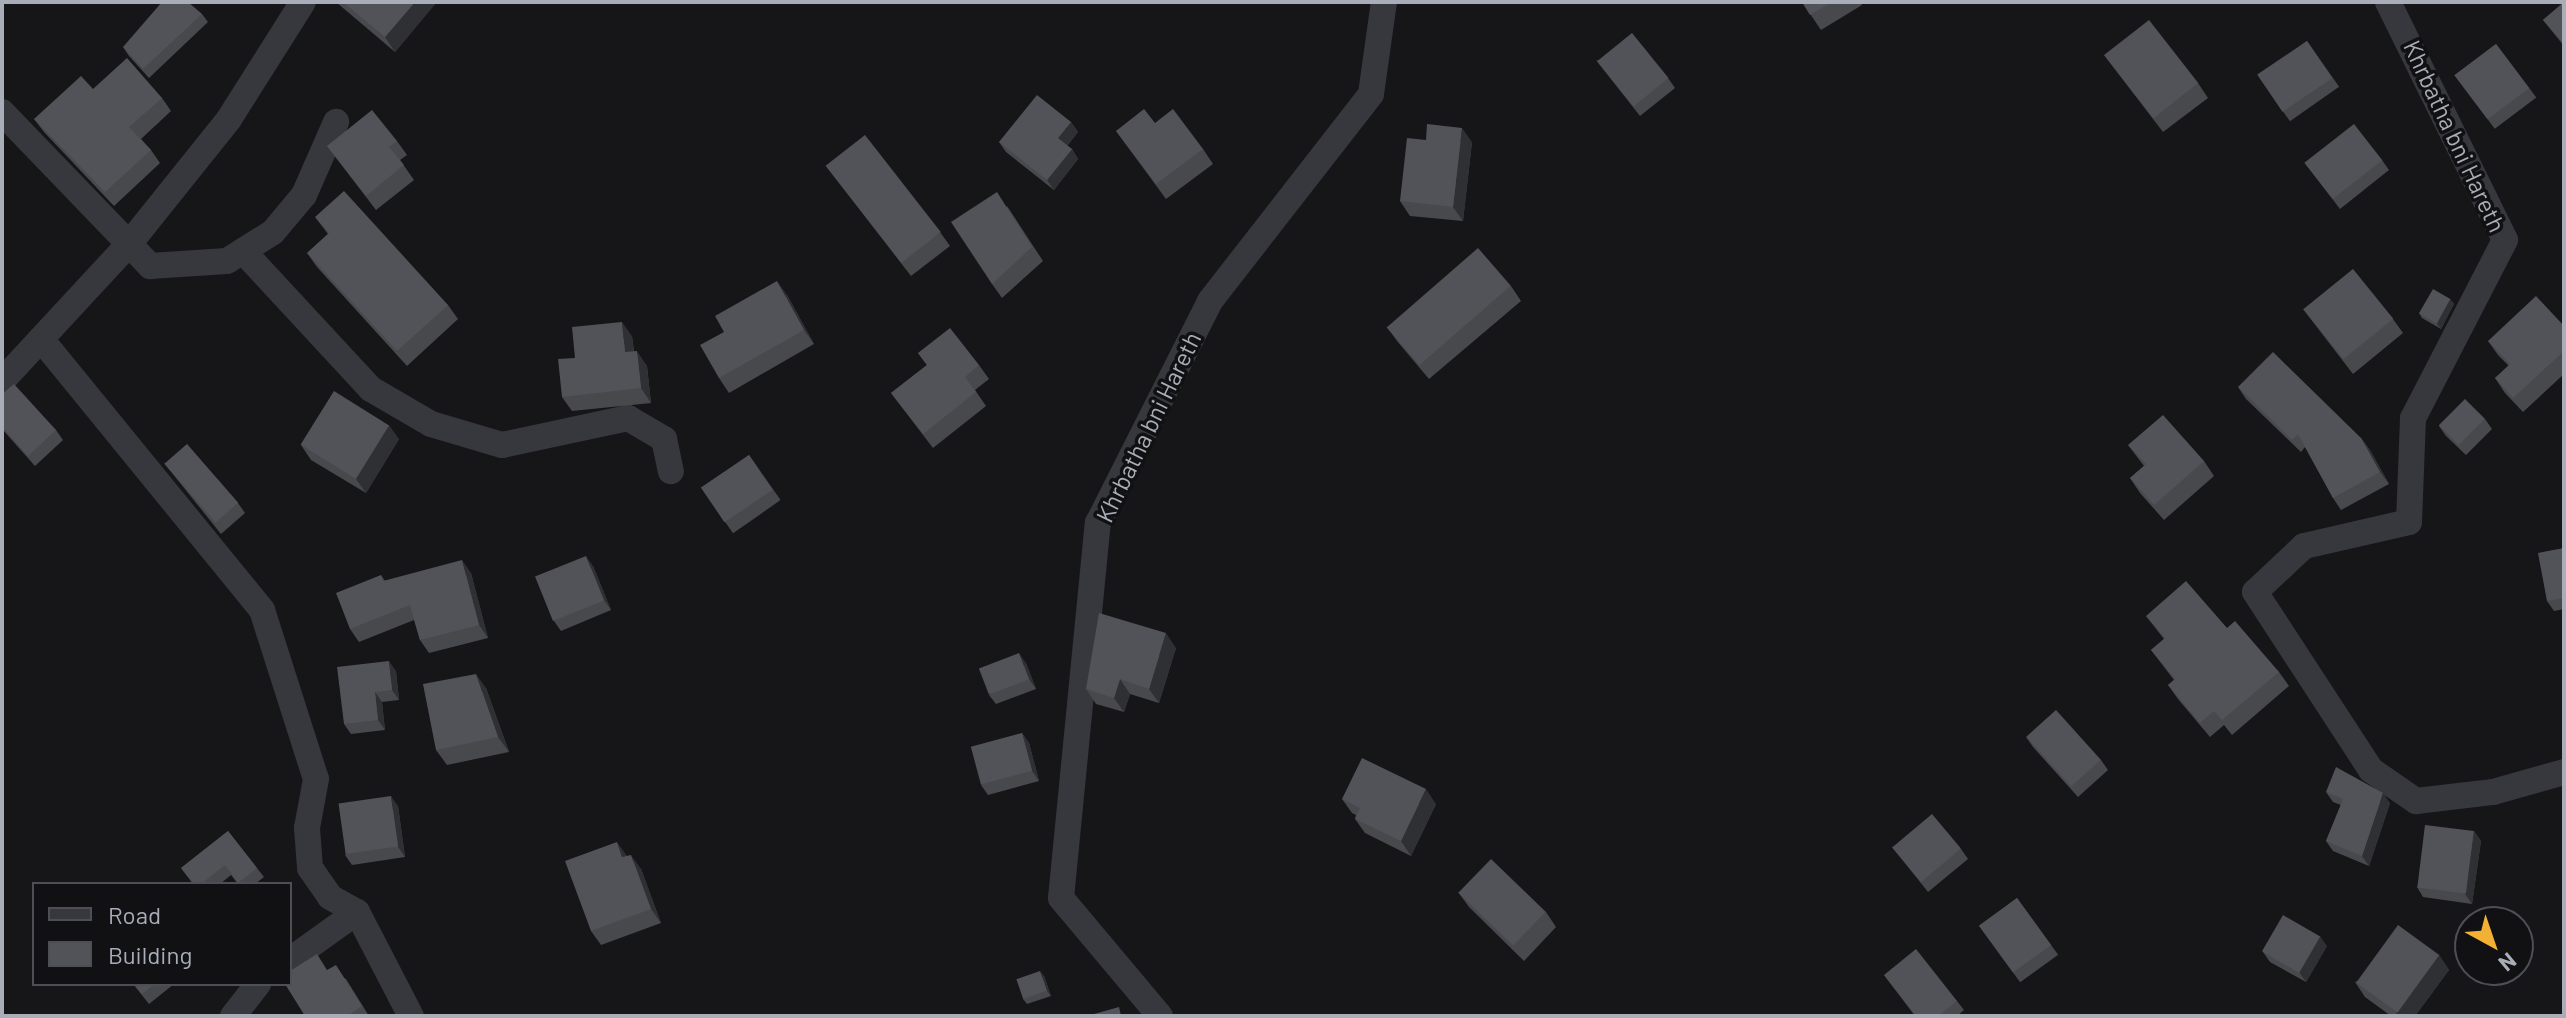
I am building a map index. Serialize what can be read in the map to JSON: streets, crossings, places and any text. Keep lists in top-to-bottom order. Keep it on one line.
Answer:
{"streets":{"street":["Khrbatha bni Hareth"]},"legend":["Road","Building"],"north":"bottom right"}
